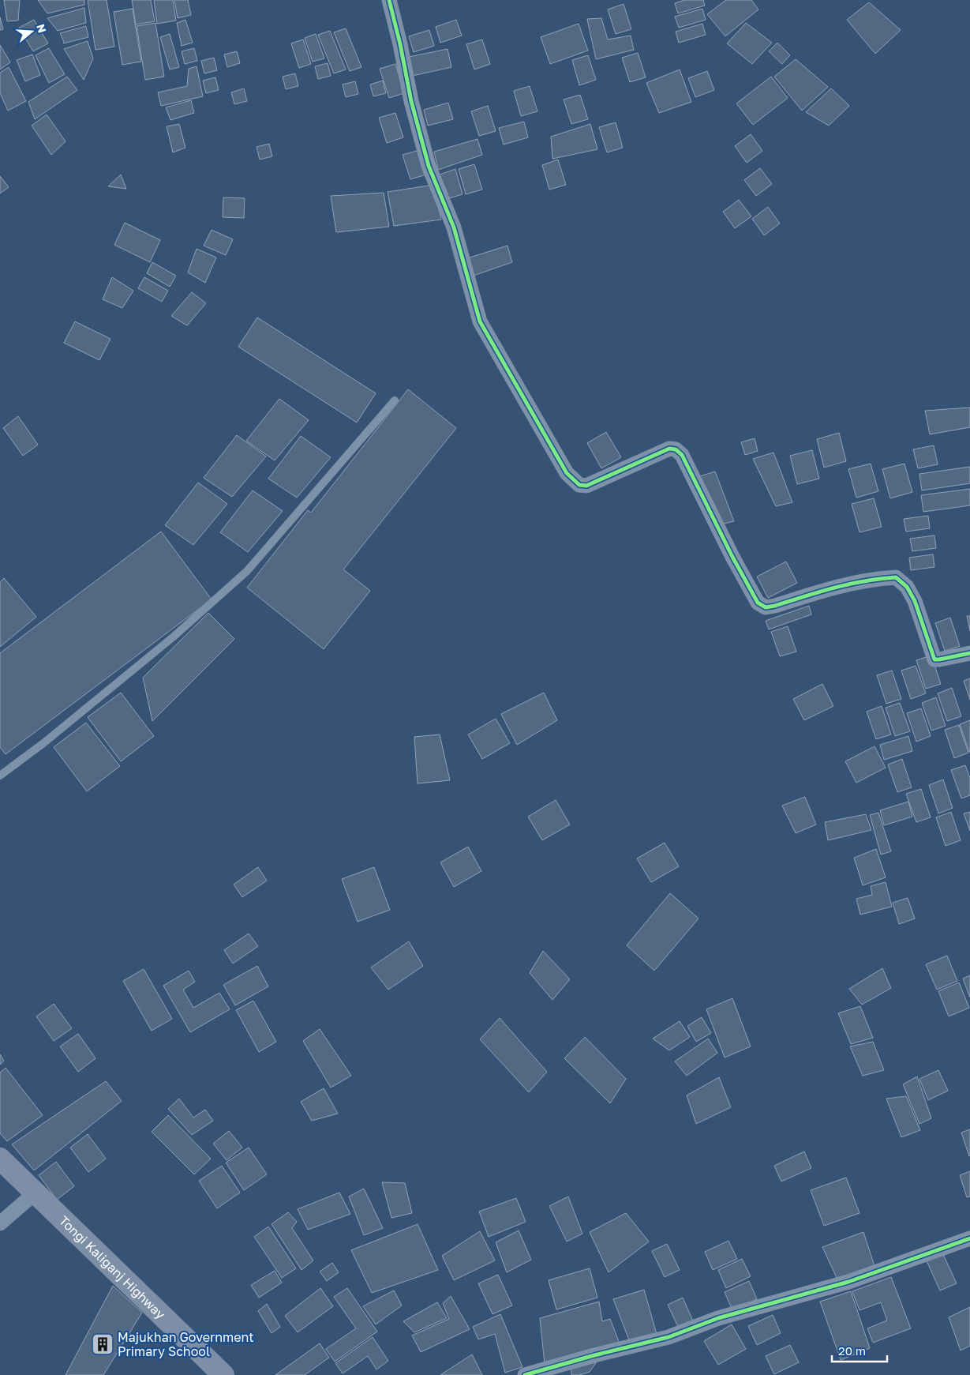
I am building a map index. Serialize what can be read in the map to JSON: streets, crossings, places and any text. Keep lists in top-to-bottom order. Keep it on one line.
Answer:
{"streets":{"main road":["Tongi Kaliganj Highway"]},"places":{"building":["Majukhan Government Primary School"]},"scale_bar":"20 m","north":"right"}
